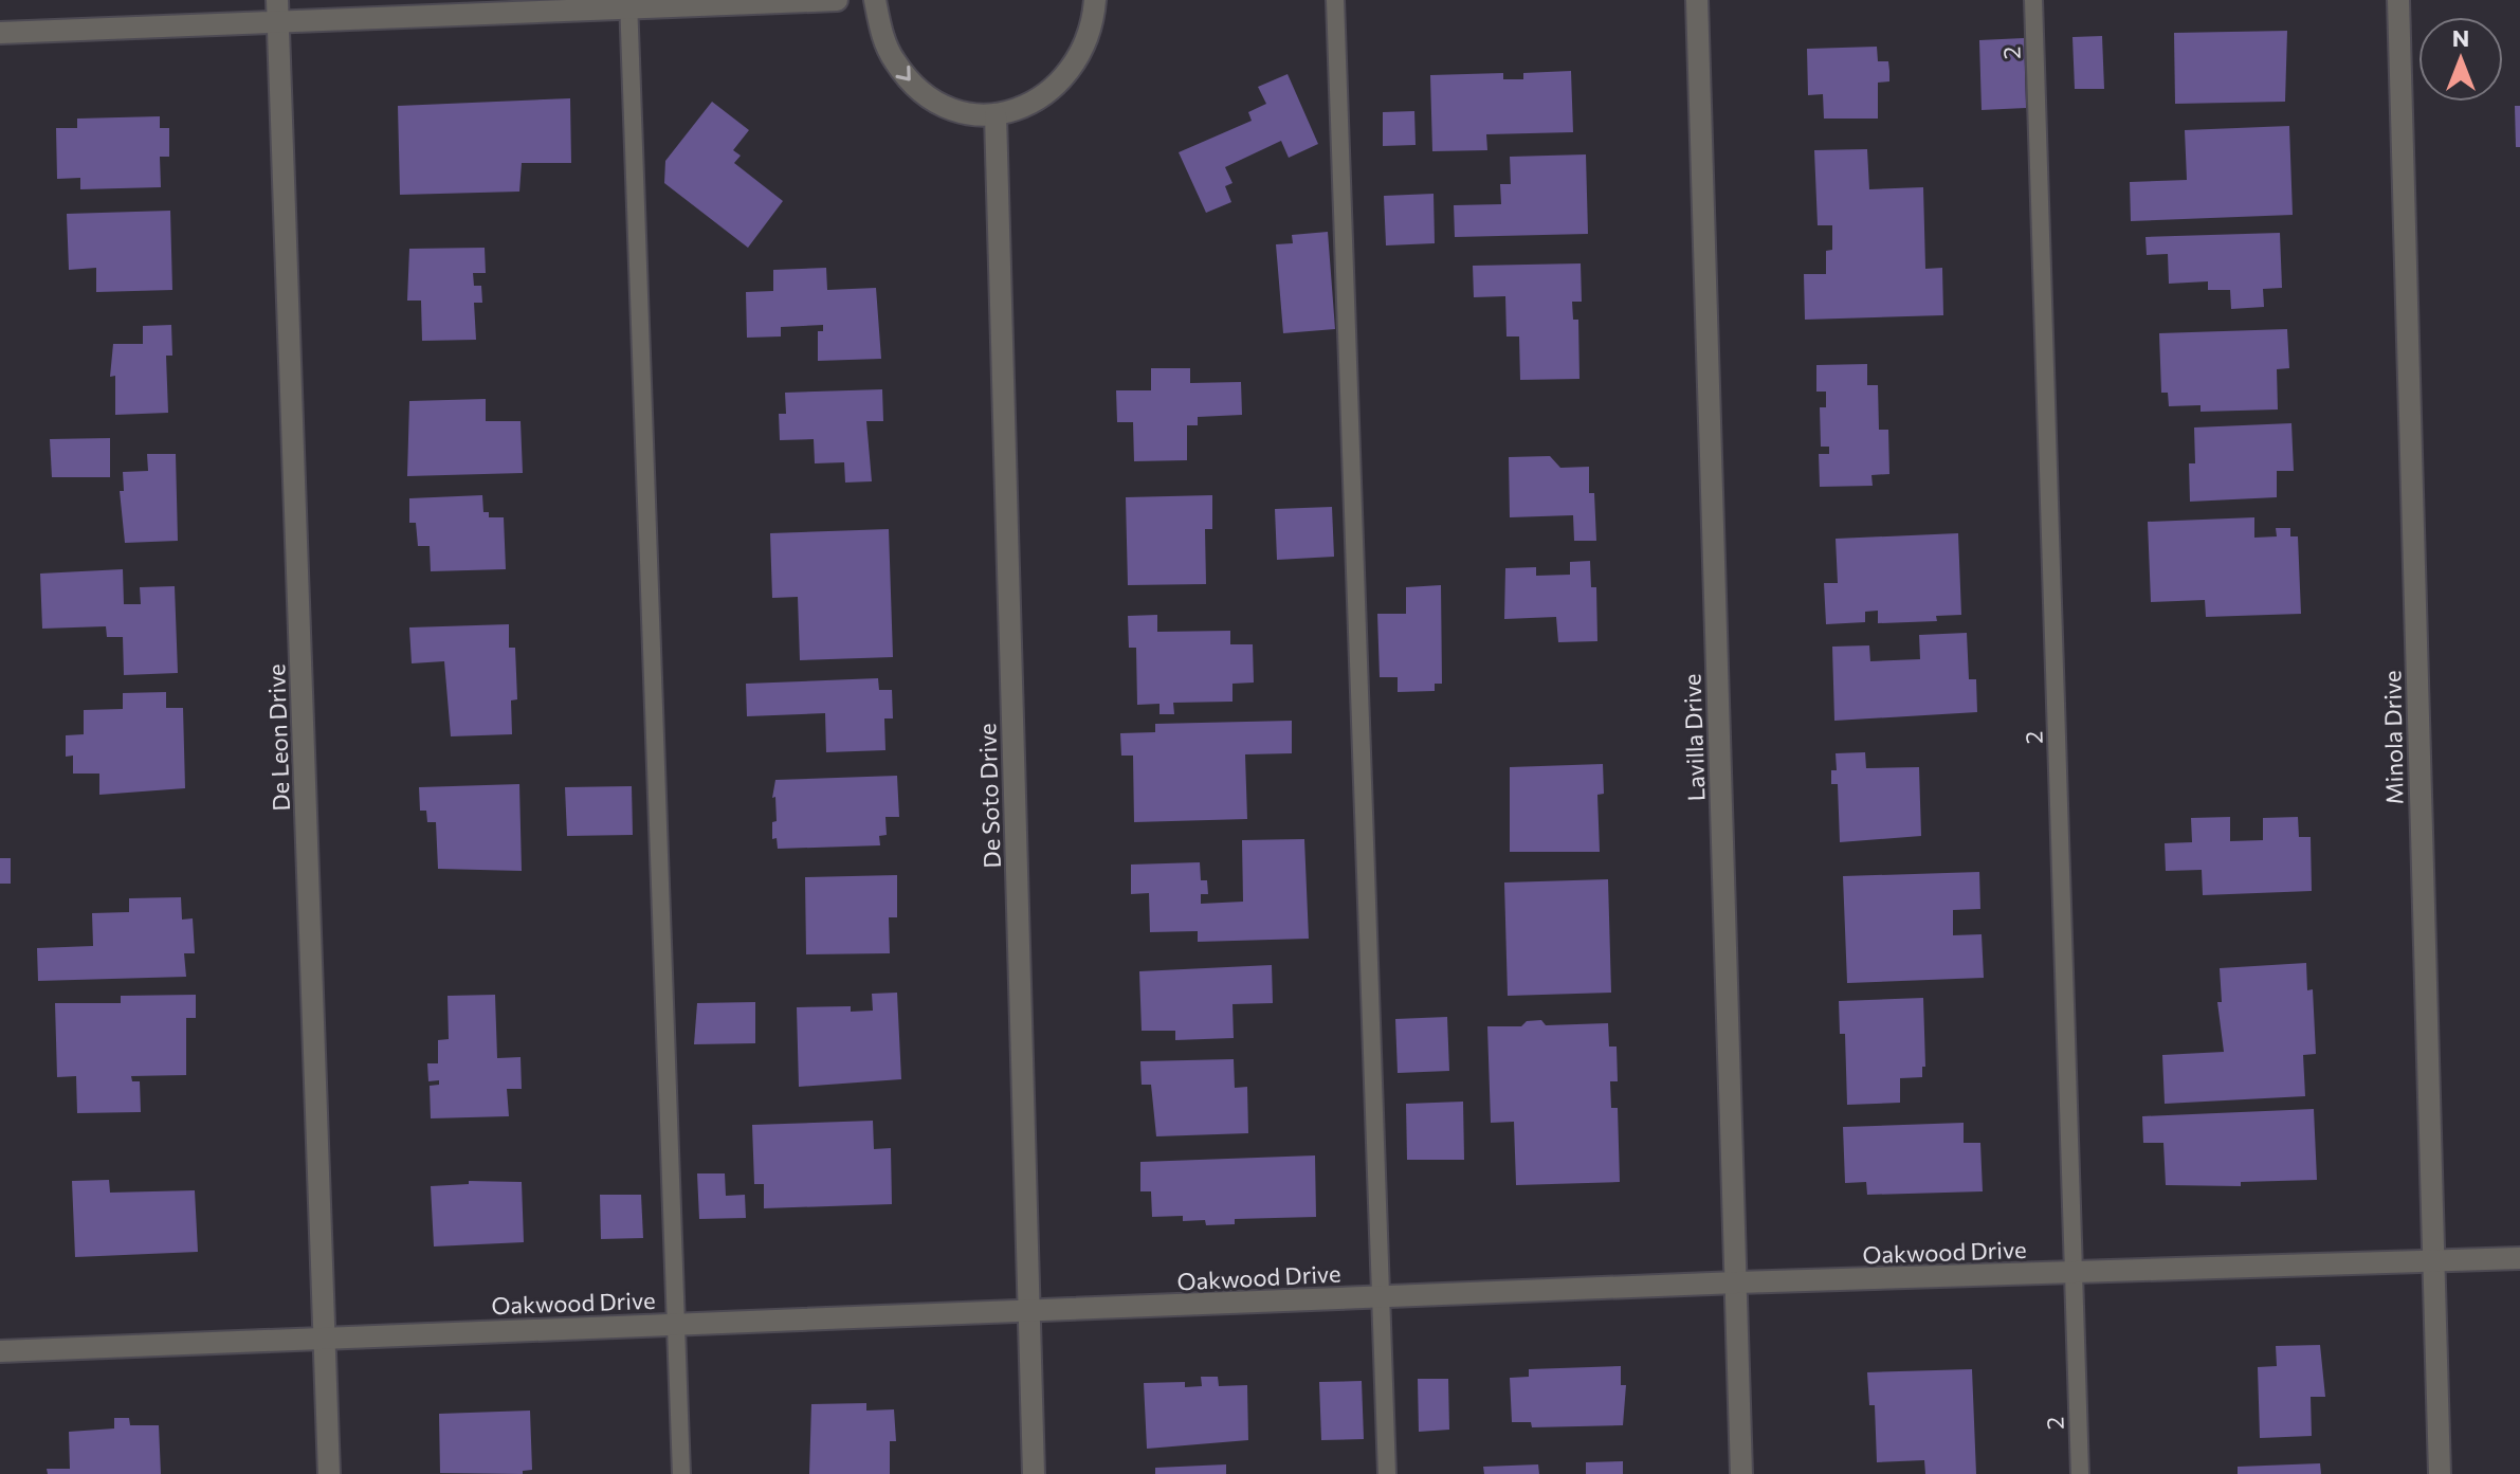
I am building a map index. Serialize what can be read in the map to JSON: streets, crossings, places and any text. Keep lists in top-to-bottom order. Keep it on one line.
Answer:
{"streets":{"street":["De Leon Drive","Lavilla Drive","Minola Drive","De Soto Drive","Oakwood Drive"],"lane":["2"]},"crossings":[["2","Oakwood Drive"],["De Leon Drive","Oakwood Drive"],["Lavilla Drive","Oakwood Drive"],["Minola Drive","Oakwood Drive"],["De Soto Drive","Oakwood Drive"]],"north":"top"}
